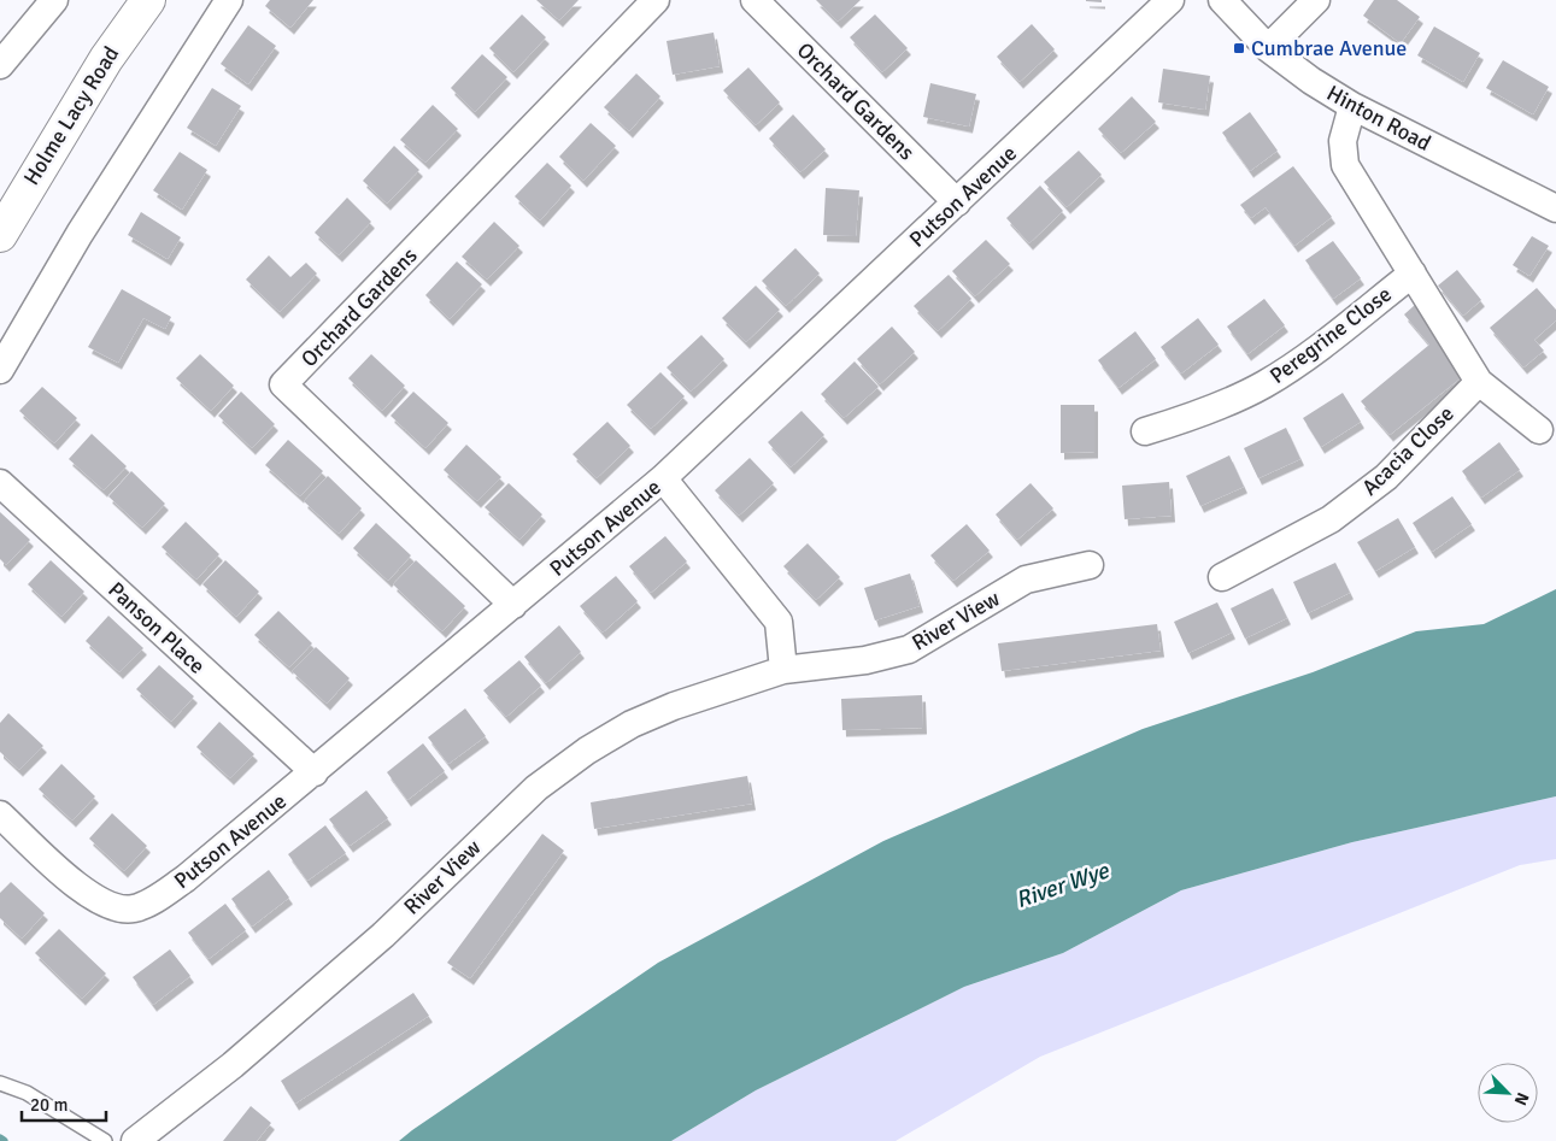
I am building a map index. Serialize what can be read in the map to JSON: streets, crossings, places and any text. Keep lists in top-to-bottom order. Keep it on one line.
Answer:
{"streets":{"street":["Orchard Gardens","Holme Lacy Road","Hinton Road","Putson Avenue","Peregrine Close","Acacia Close","River View","Panson Place"]},"crossings":[["Orchard Gardens","Putson Avenue"],["Putson Avenue","Panson Place"]],"water":["River Wye"],"places":{"transit":["Cumbrae Avenue"]},"scale_bar":"20 m","north":"bottom right"}
